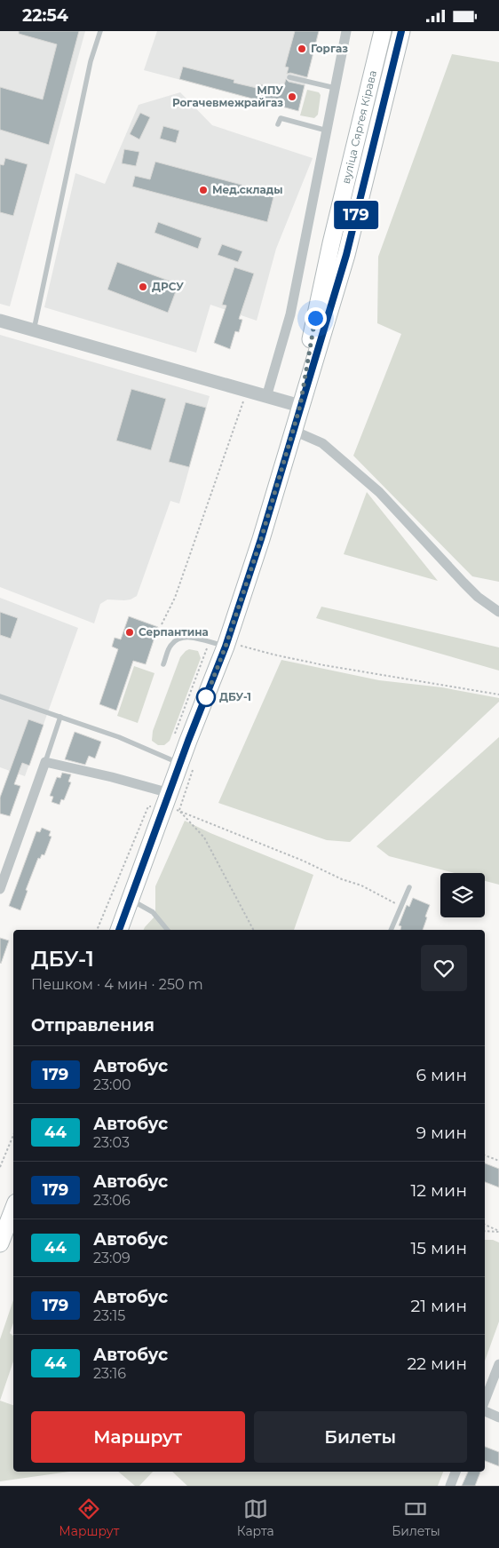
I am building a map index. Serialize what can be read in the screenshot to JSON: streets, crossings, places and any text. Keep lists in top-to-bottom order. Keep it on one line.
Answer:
{"streets":{"main road":["вуліца Сяргея Кірава"]},"places":["Горгаз","МПУ Рогачевмежрайгаз","Мед.склады","ДРСУ","Серпантина","ДБУ-1"],"lines":["bus line 179"],"page":{"status":"22:54","on_map":"179","heading":[["ДБУ-1","Пешком · 4 мин · 250 m"],"Отправления"],"list":[{"mark":"179","name":"Автобус","note":"23:00","value":"6 мин"},{"mark":"44","name":"Автобус","note":"23:03","value":"9 мин"},{"mark":"179","name":"Автобус","note":"23:06","value":"12 мин"},{"mark":"44","name":"Автобус","note":"23:09","value":"15 мин"},{"mark":"179","name":"Автобус","note":"23:15","value":"21 мин"},{"mark":"44","name":"Автобус","note":"23:16","value":"22 мин"}],"buttons":["Маршрут","Билеты"],"tabs":["Маршрут","Карта","Билеты"]}}
